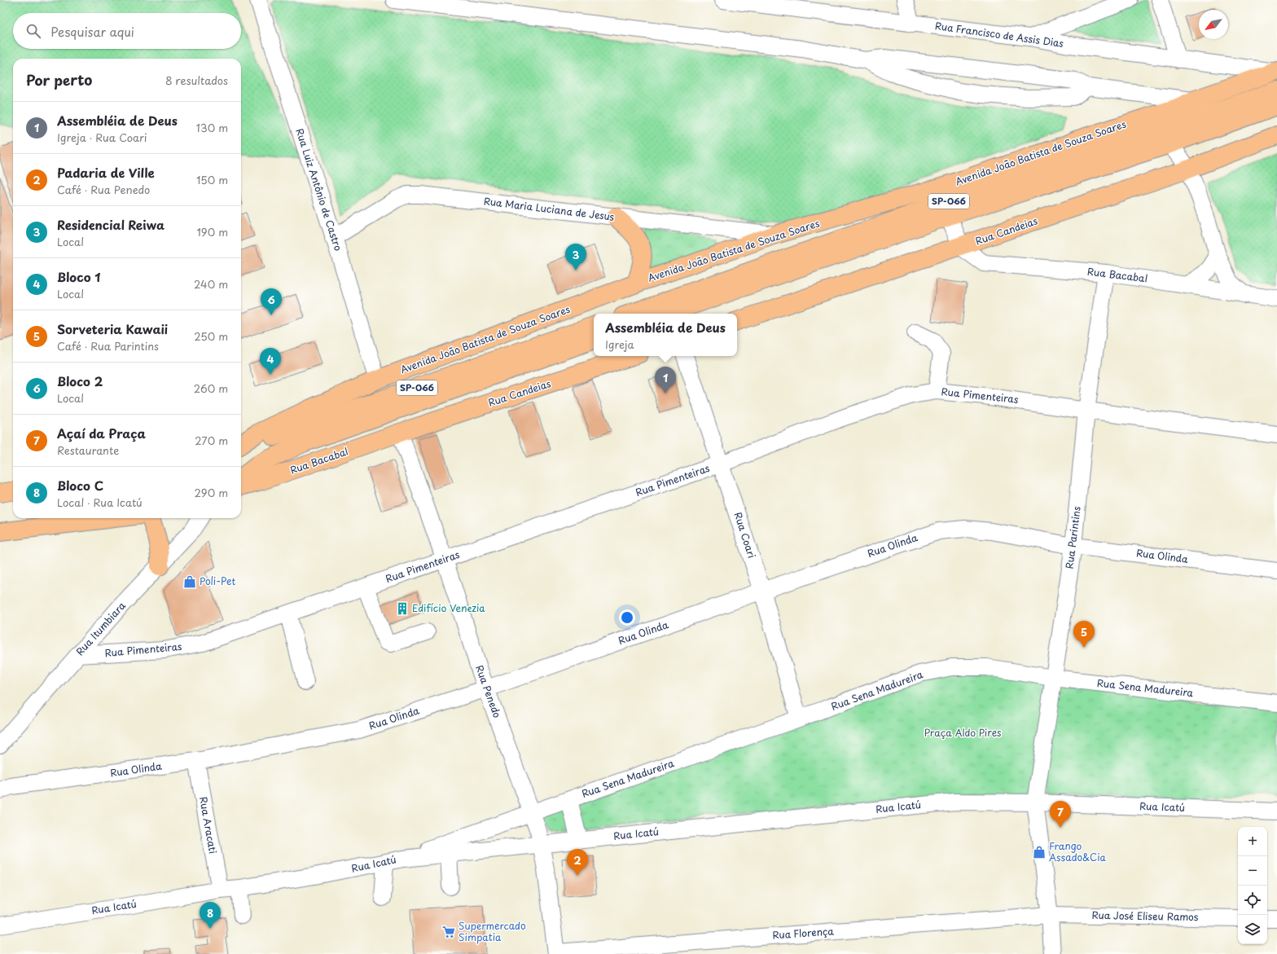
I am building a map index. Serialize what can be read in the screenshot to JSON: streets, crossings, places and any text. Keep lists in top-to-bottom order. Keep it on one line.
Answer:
{"streets":{"main road":["Avenida João Batista de Souza Soares","SP-066","Rua Candeias","Rua Bacabal"],"street":["Rua Francisco de Assis Dias","Rua Luiz Antônio de Castro","Rua Maria Luciana de Jesus","Rua Pimenteiras","Rua Coari","Rua Parintins","Rua Olinda","Rua Itumbiara","Rua Sena Madureira","Rua Penedo","Rua Icatú","Rua Aracati","Rua José Eliseu Ramos","Rua Florença"]},"crossings":[["Rua Francisco de Assis Dias","Avenida João Batista de Souza Soares"],["Avenida João Batista de Souza Soares","Rua Luiz Antônio de Castro"],["Avenida João Batista de Souza Soares","SP-066"],["Avenida João Batista de Souza Soares","Rua Maria Luciana de Jesus"],["Rua Luiz Antônio de Castro","Rua Maria Luciana de Jesus"],["Rua Candeias","Rua Bacabal"],["Rua Candeias","Rua Penedo"],["Rua Bacabal","Rua Parintins"],["Rua Bacabal","Rua Penedo"],["Rua Pimenteiras","Rua Coari"],["Rua Pimenteiras","Rua Parintins"],["Rua Pimenteiras","Rua Itumbiara"],["Rua Pimenteiras","Rua Penedo"],["Rua Coari","Rua Olinda"],["Rua Coari","Rua Sena Madureira"],["Rua Parintins","Rua Olinda"],["Rua Parintins","Rua Sena Madureira"],["Rua Parintins","Rua Icatú"],["Rua Parintins","Rua José Eliseu Ramos"],["Rua Parintins","Rua Florença"],["Rua Olinda","Rua Penedo"],["Rua Olinda","Rua Aracati"],["Rua Sena Madureira","Rua Penedo"],["Rua Sena Madureira","Rua Icatú"],["Rua Penedo","Rua Icatú"],["Rua Penedo","Rua Florença"],["Rua Icatú","Rua Aracati"],["Rua José Eliseu Ramos","Rua Florença"]],"parks":["Praça Aldo Pires"],"places":{"shop":["Poli-Pet","Frango Assado&Cia"],"building":["Edifício Venezia"],"supermarket":["Supermercado Simpatia"]},"north":"bottom left","page":{"search":"Pesquisar aqui","heading":["Por perto","8 resultados"],"list":[{"mark":"1","name":"Assembléia de Deus","note":"Igreja · Rua Coari","value":"130 m"},{"mark":"2","name":"Padaria de Ville","note":"Café · Rua Penedo","value":"150 m"},{"mark":"3","name":"Residencial Reiwa","note":"Local","value":"190 m"},{"mark":"4","name":"Bloco 1","note":"Local","value":"240 m"},{"mark":"5","name":"Sorveteria Kawaii","note":"Café · Rua Parintins","value":"250 m"},{"mark":"6","name":"Bloco 2","note":"Local","value":"260 m"},{"mark":"7","name":"Açaí da Praça","note":"Restaurante","value":"270 m"},{"mark":"8","name":"Bloco C","note":"Local · Rua Icatú","value":"290 m"}],"pins":["3","6","4","1","5","7","2","8"],"popup":["Assembléia de Deus","Igreja"],"map_buttons":["+","−"]}}
